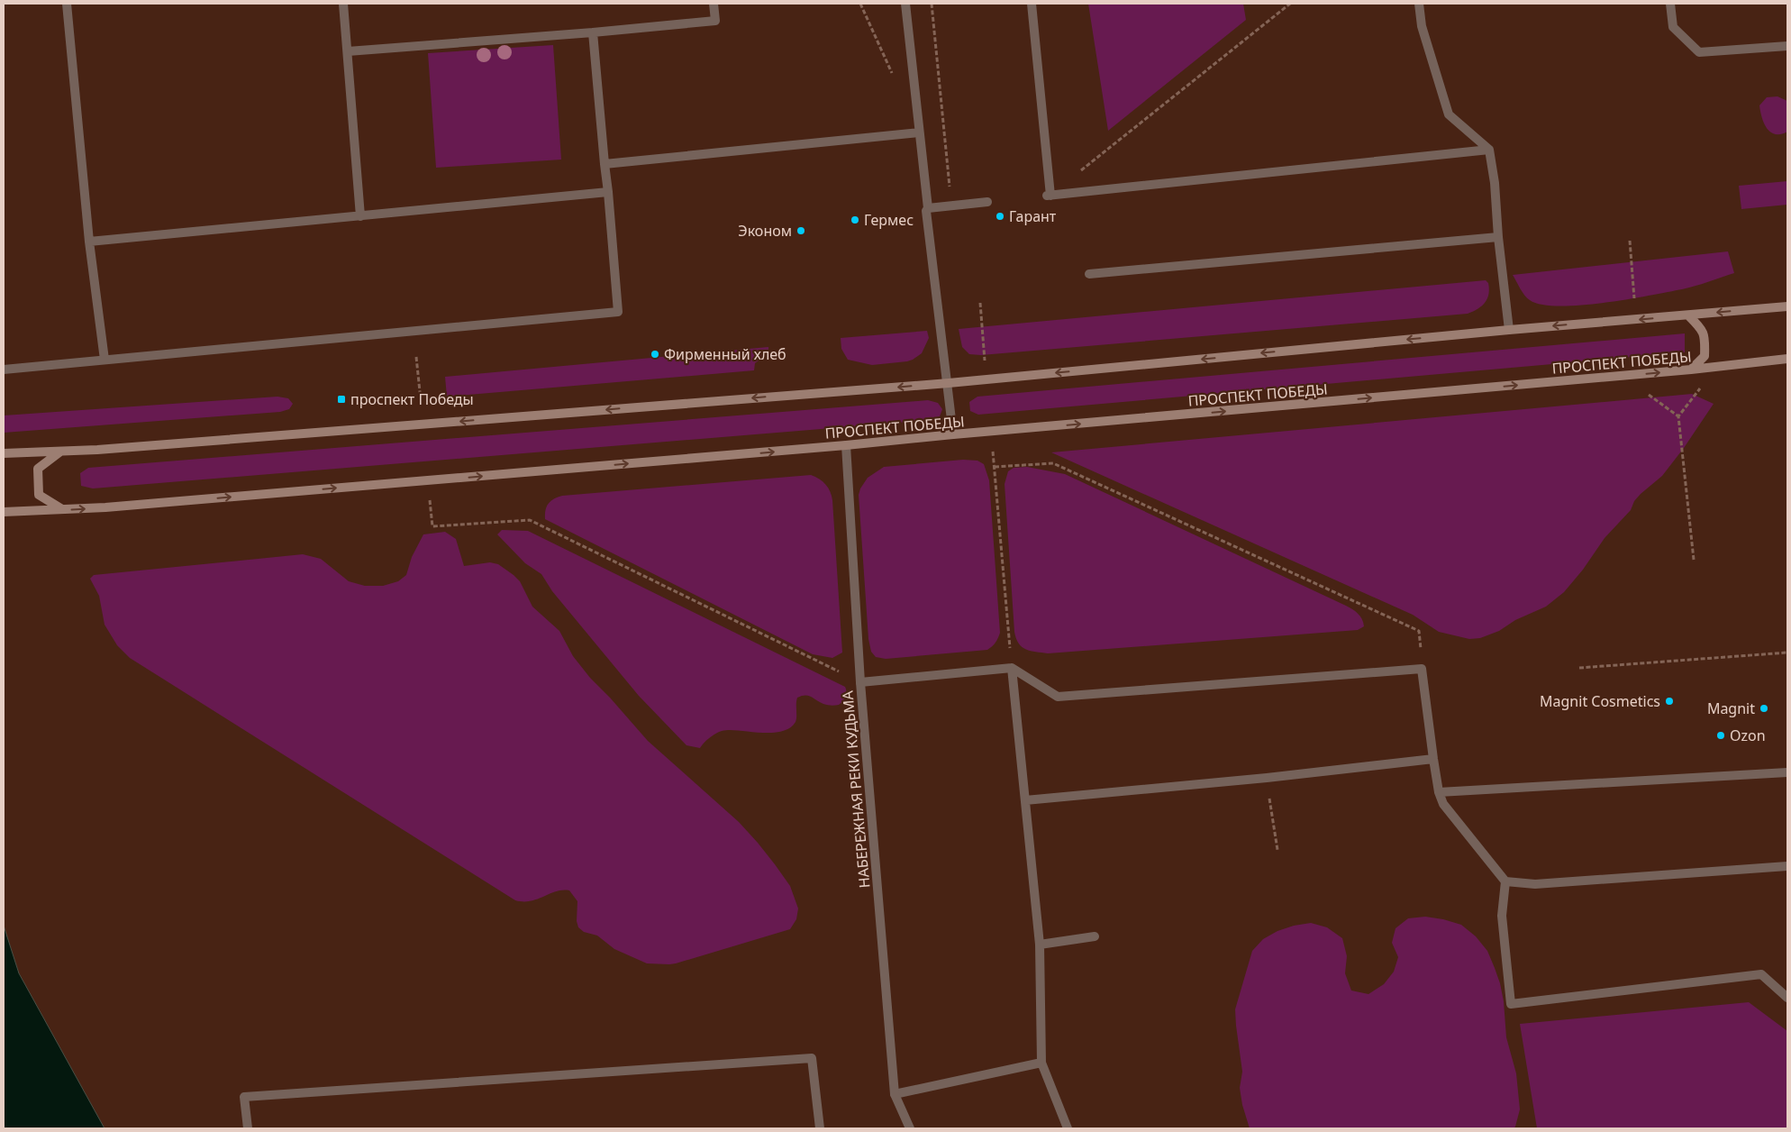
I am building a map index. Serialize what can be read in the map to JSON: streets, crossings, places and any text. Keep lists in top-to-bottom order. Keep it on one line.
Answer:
{"streets":{"main road":["ПРОСПЕКТ ПОБЕДЫ"],"street":["НАБЕРЕЖНАЯ РЕКИ КУДЬМА"]},"crossings":[["ПРОСПЕКТ ПОБЕДЫ","НАБЕРЕЖНАЯ РЕКИ КУДЬМА"]],"places":{"other":["Гарант","Гермес","Эконом","Фирменный хлеб","Magnit Cosmetics","Magnit","Ozon"],"transit":["проспект Победы"]}}
